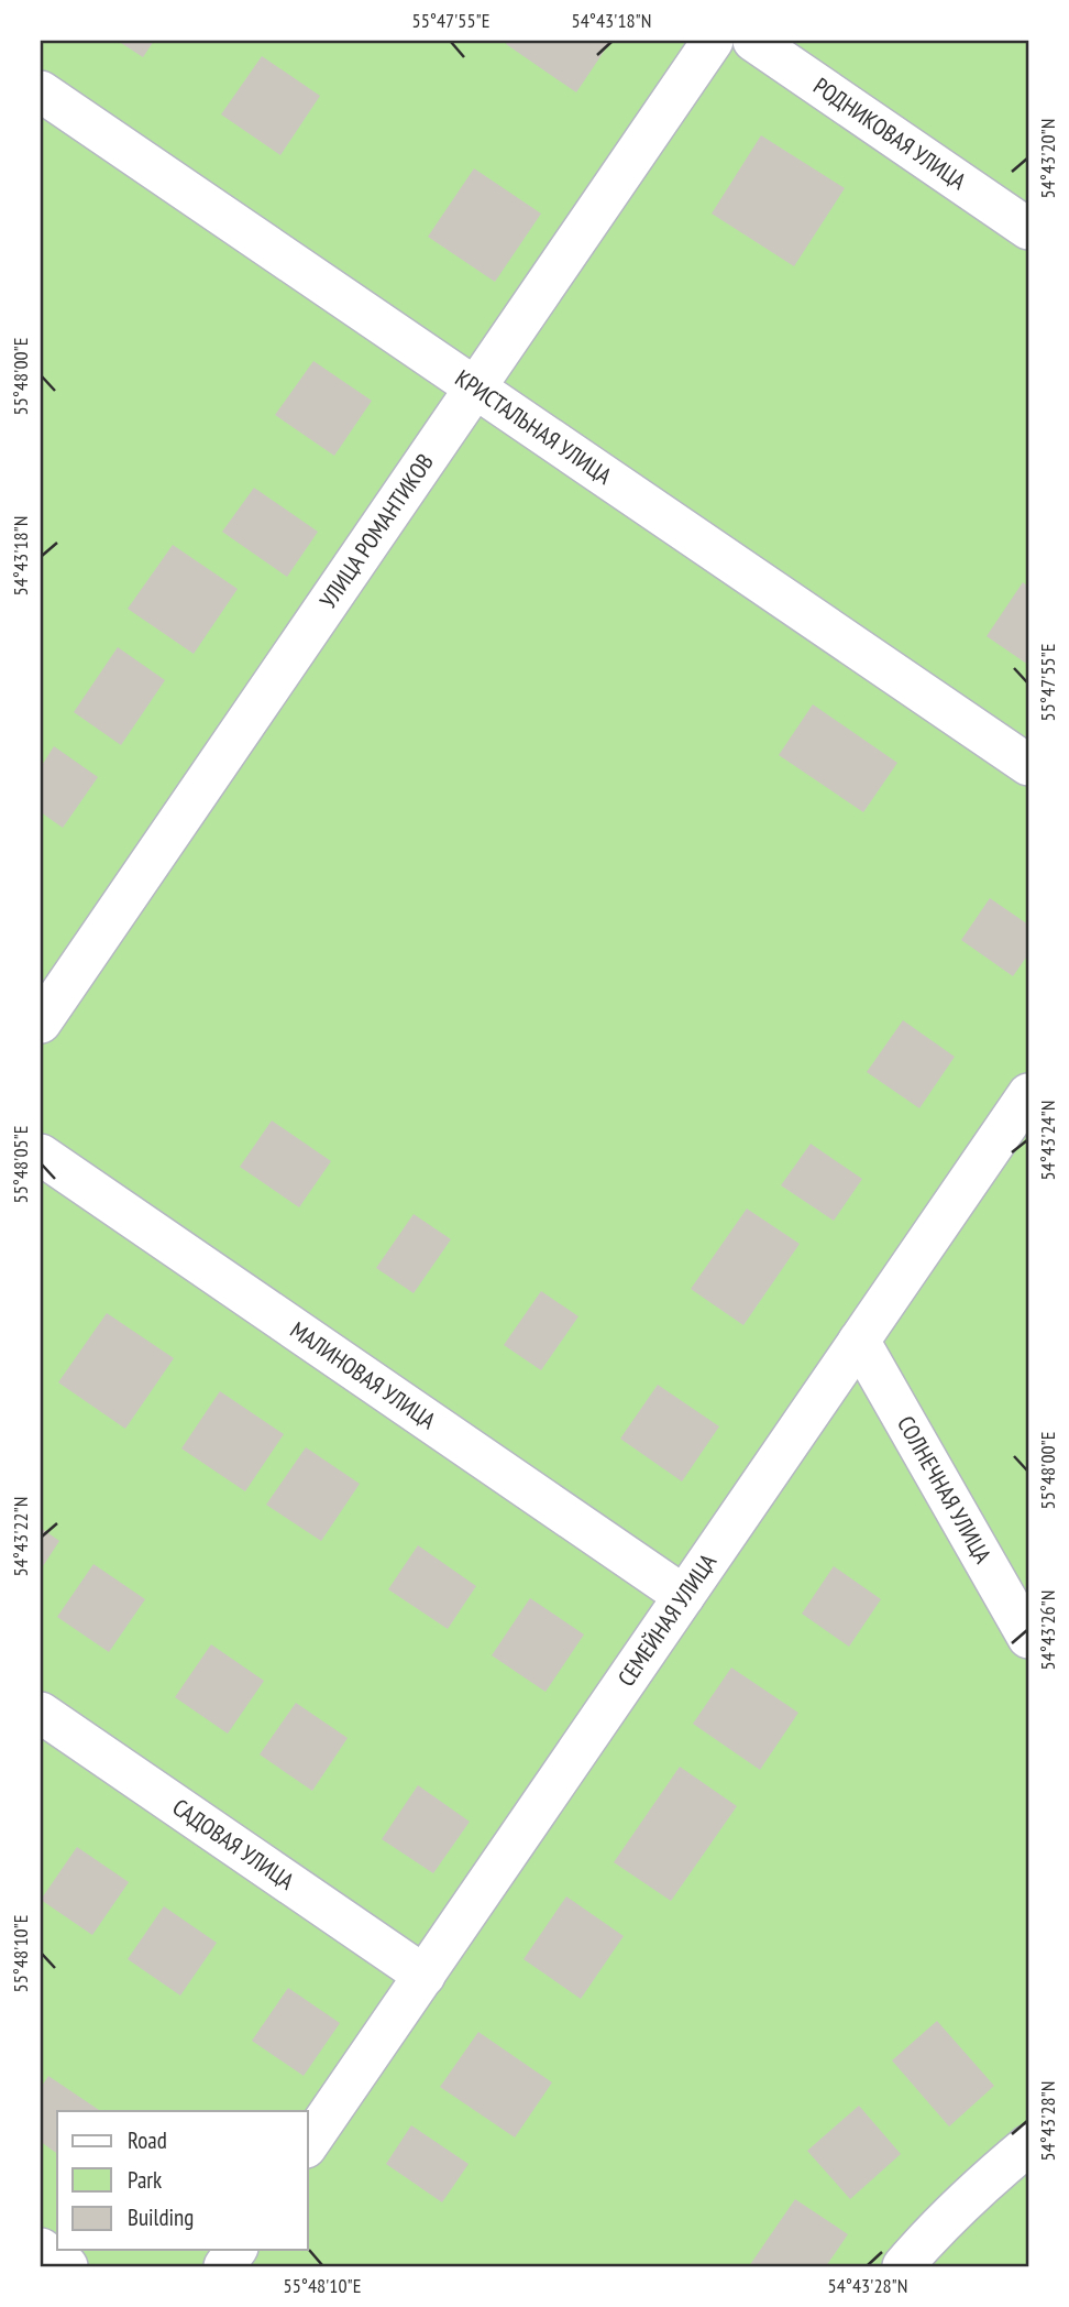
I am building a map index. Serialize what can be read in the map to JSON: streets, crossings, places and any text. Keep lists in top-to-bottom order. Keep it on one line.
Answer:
{"streets":{"street":["РОДНИКОВАЯ УЛИЦА","КРИСТАЛЬНАЯ УЛИЦА","УЛИЦА РОМАНТИКОВ","МАЛИНОВАЯ УЛИЦА","СОЛНЕЧНАЯ УЛИЦА","СЕМЕЙНАЯ УЛИЦА","САДОВАЯ УЛИЦА"]},"crossings":[["КРИСТАЛЬНАЯ УЛИЦА","УЛИЦА РОМАНТИКОВ"],["МАЛИНОВАЯ УЛИЦА","СЕМЕЙНАЯ УЛИЦА"],["СОЛНЕЧНАЯ УЛИЦА","СЕМЕЙНАЯ УЛИЦА"],["СЕМЕЙНАЯ УЛИЦА","САДОВАЯ УЛИЦА"]],"legend":["Road","Park","Building"],"coordinates":["55°47'55\"E","54°43'18\"N","54°43'20\"N","55°48'00\"E","54°43'24\"N","55°48'05\"E","54°43'22\"N","54°43'26\"N","55°48'10\"E","54°43'28\"N"]}
